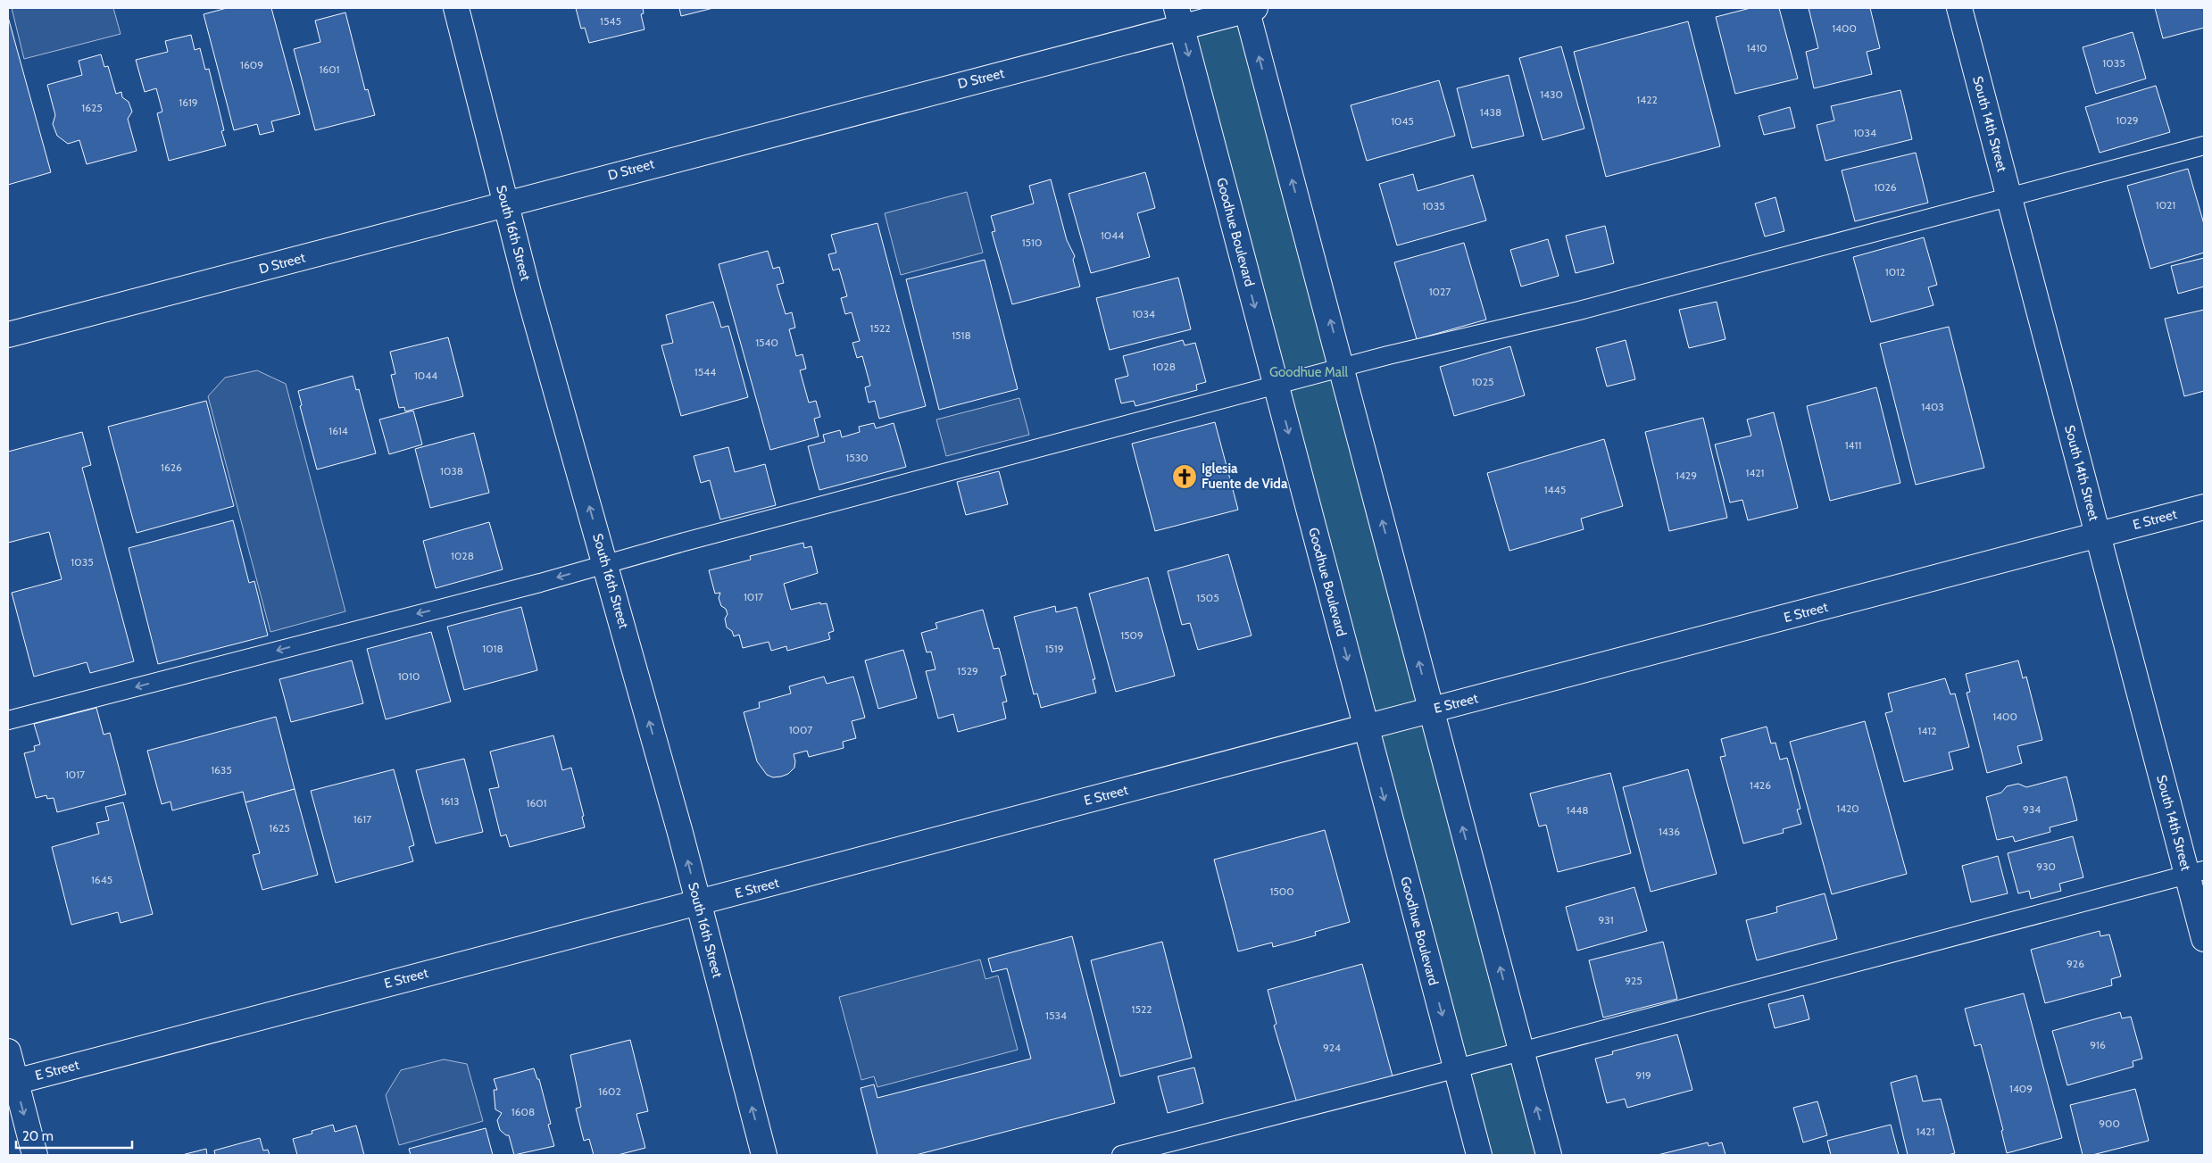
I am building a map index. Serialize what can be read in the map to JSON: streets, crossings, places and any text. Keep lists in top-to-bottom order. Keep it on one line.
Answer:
{"streets":{"street":["D Street","South 14th Street","Goodhue Boulevard","South 16th Street","E Street"]},"crossings":[["D Street","Goodhue Boulevard"],["D Street","South 16th Street"],["South 14th Street","E Street"],["Goodhue Boulevard","E Street"],["South 16th Street","E Street"]],"one_way":["South 16th Street"],"parks":["Goodhue Mall"],"places":{"church":["Iglesia Fuente de Vida"]},"house_numbers":["1545","1400","1410","1035","1609","1601","1430","1422","1619","1625","1438","1029","1045","1034","1026","1021","1035","1044","1510","1012","1027","1034","1522","1518","1540","1028","1544","1044","1025","1403","1614","1411","1530","1626","1038","1421","1429","1445","1028","1035","1017","1505","1509","1018","1519","1529","1010","1400","1007","1412","1635","1017","1426","1613","1601","1420","934","1448","1617","1625","1436","930","1645","1500","931","926","925","1522","1534","916","924","919","1409","1602","1608","900","1421"],"scale_bar":"20 m"}
